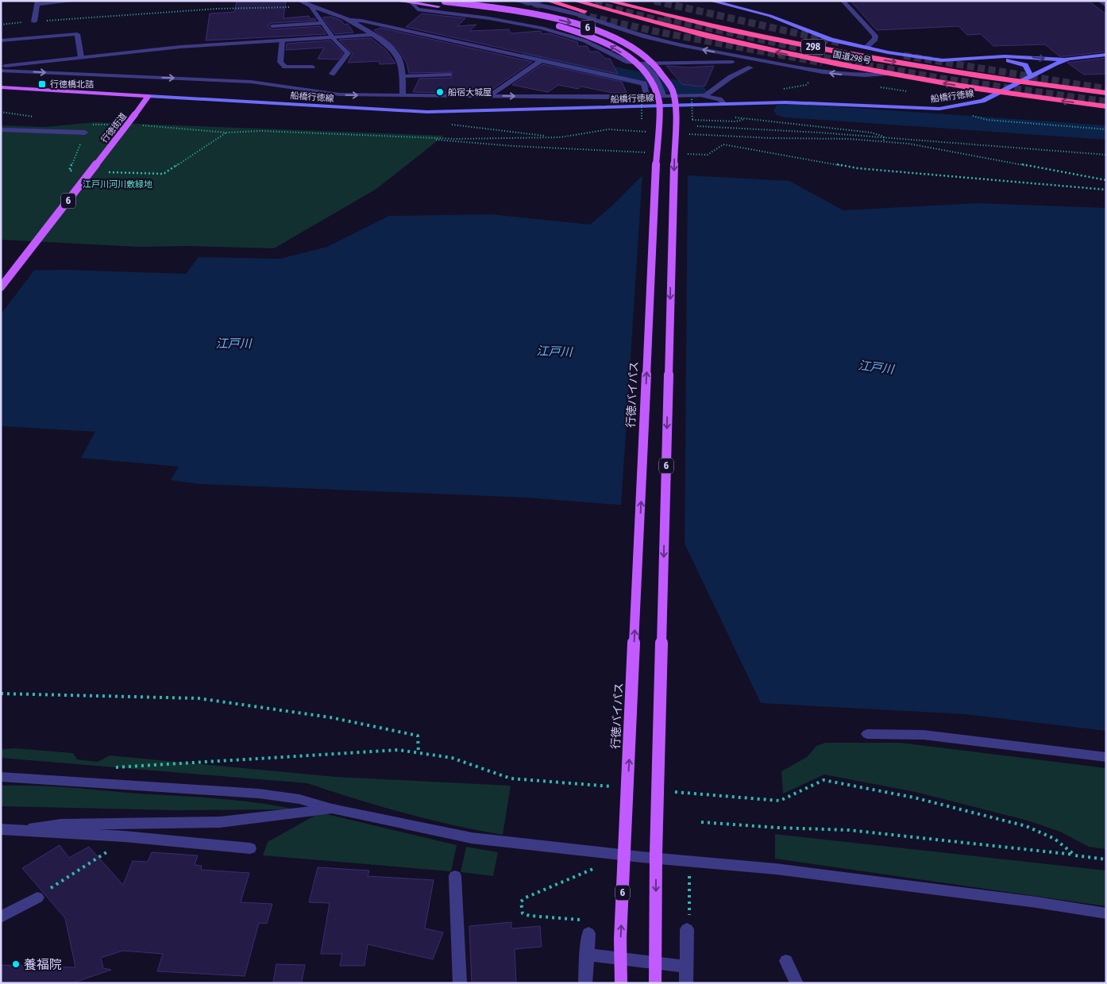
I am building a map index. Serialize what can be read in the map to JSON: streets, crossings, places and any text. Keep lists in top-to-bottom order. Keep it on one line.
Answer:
{"streets":{"highway":["298","国道298号"],"main road":["6","船橋行徳線","行徳街道","行徳バイパス"]},"crossings":[["298","国道298号"],["国道298号","船橋行徳線"],["船橋行徳線","行徳街道"]],"water":["江戸川"],"parks":["江戸川河川敷緑地"],"places":{"transit":["行徳橋北詰"],"other":["船宿大城屋","養福院"]}}
